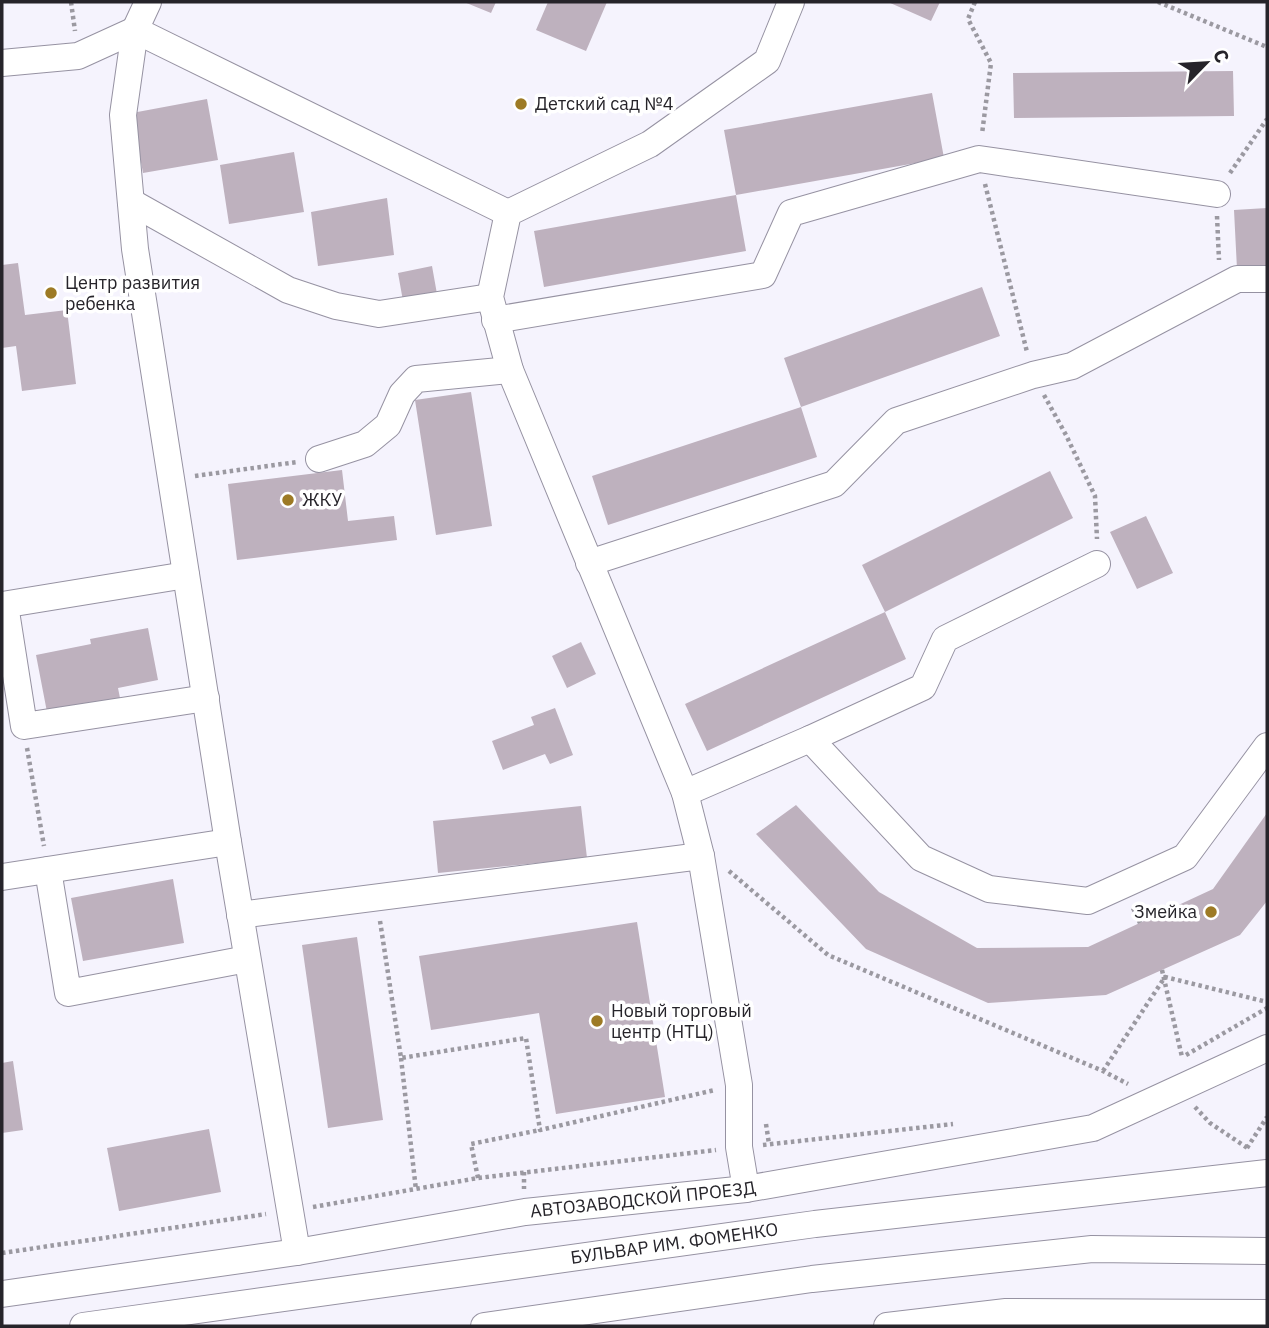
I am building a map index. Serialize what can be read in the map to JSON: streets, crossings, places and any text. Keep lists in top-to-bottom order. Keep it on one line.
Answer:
{"streets":{"street":["АВТОЗАВОДСКОЙ ПРОЕЗД","БУЛЬВАР ИМ. ФОМЕНКО"]},"places":["Детский сад №4","Центр развития ребенка","ЖКУ","Змейка","Новый торговый центр (НТЦ)"],"north":"top right"}
